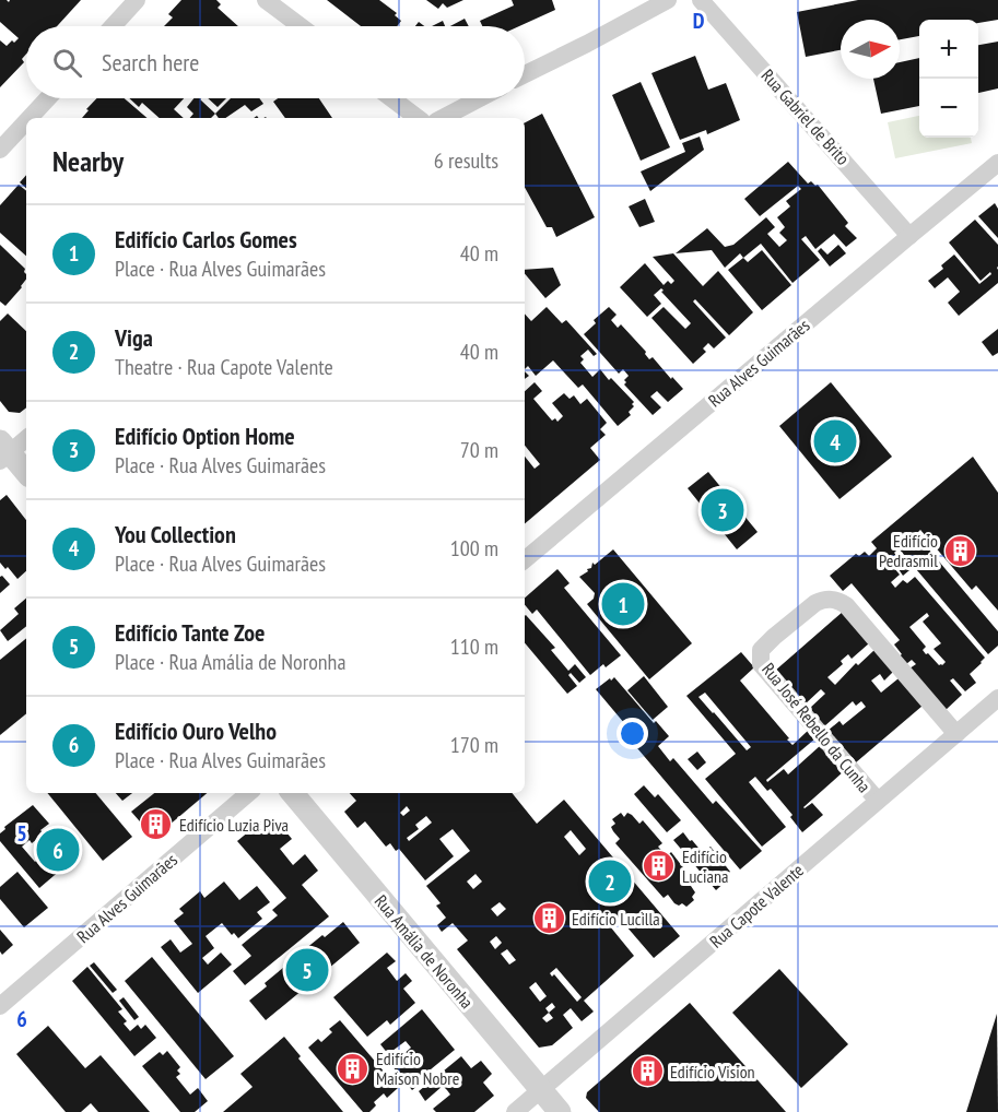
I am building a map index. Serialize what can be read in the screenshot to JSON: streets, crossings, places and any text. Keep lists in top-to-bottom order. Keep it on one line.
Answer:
{"streets":{"street":["Rua Gabriel de Brito","Rua Alves Guimarães","Rua José Rebello da Cunha","Rua Capote Valente","Rua Amália de Noronha"]},"crossings":[["Rua Gabriel de Brito","Rua Alves Guimarães"],["Rua José Rebello da Cunha","Rua Capote Valente"],["Rua Capote Valente","Rua Amália de Noronha"]],"places":{"building":["Edifício Pedrasmil","Edifício Luzia Piva","Edifício Luciana","Edifício Lucilla","Edifício Maison Nobre","Edifício Vision"]},"north":"right","page":{"map_buttons":["+","−"],"search":"Search here","heading":["Nearby","6 results"],"list":[{"mark":"1","name":"Edifício Carlos Gomes","note":"Place · Rua Alves Guimarães","value":"40 m"},{"mark":"2","name":"Viga","note":"Theatre · Rua Capote Valente","value":"40 m"},{"mark":"3","name":"Edifício Option Home","note":"Place · Rua Alves Guimarães","value":"70 m"},{"mark":"4","name":"You Collection","note":"Place · Rua Alves Guimarães","value":"100 m"},{"mark":"5","name":"Edifício Tante Zoe","note":"Place · Rua Amália de Noronha","value":"110 m"},{"mark":"6","name":"Edifício Ouro Velho","note":"Place · Rua Alves Guimarães","value":"170 m"}],"pins":["4","3","1","6","2","5"]},"grid":{"columns":["D"],"rows":["5","6"]}}
